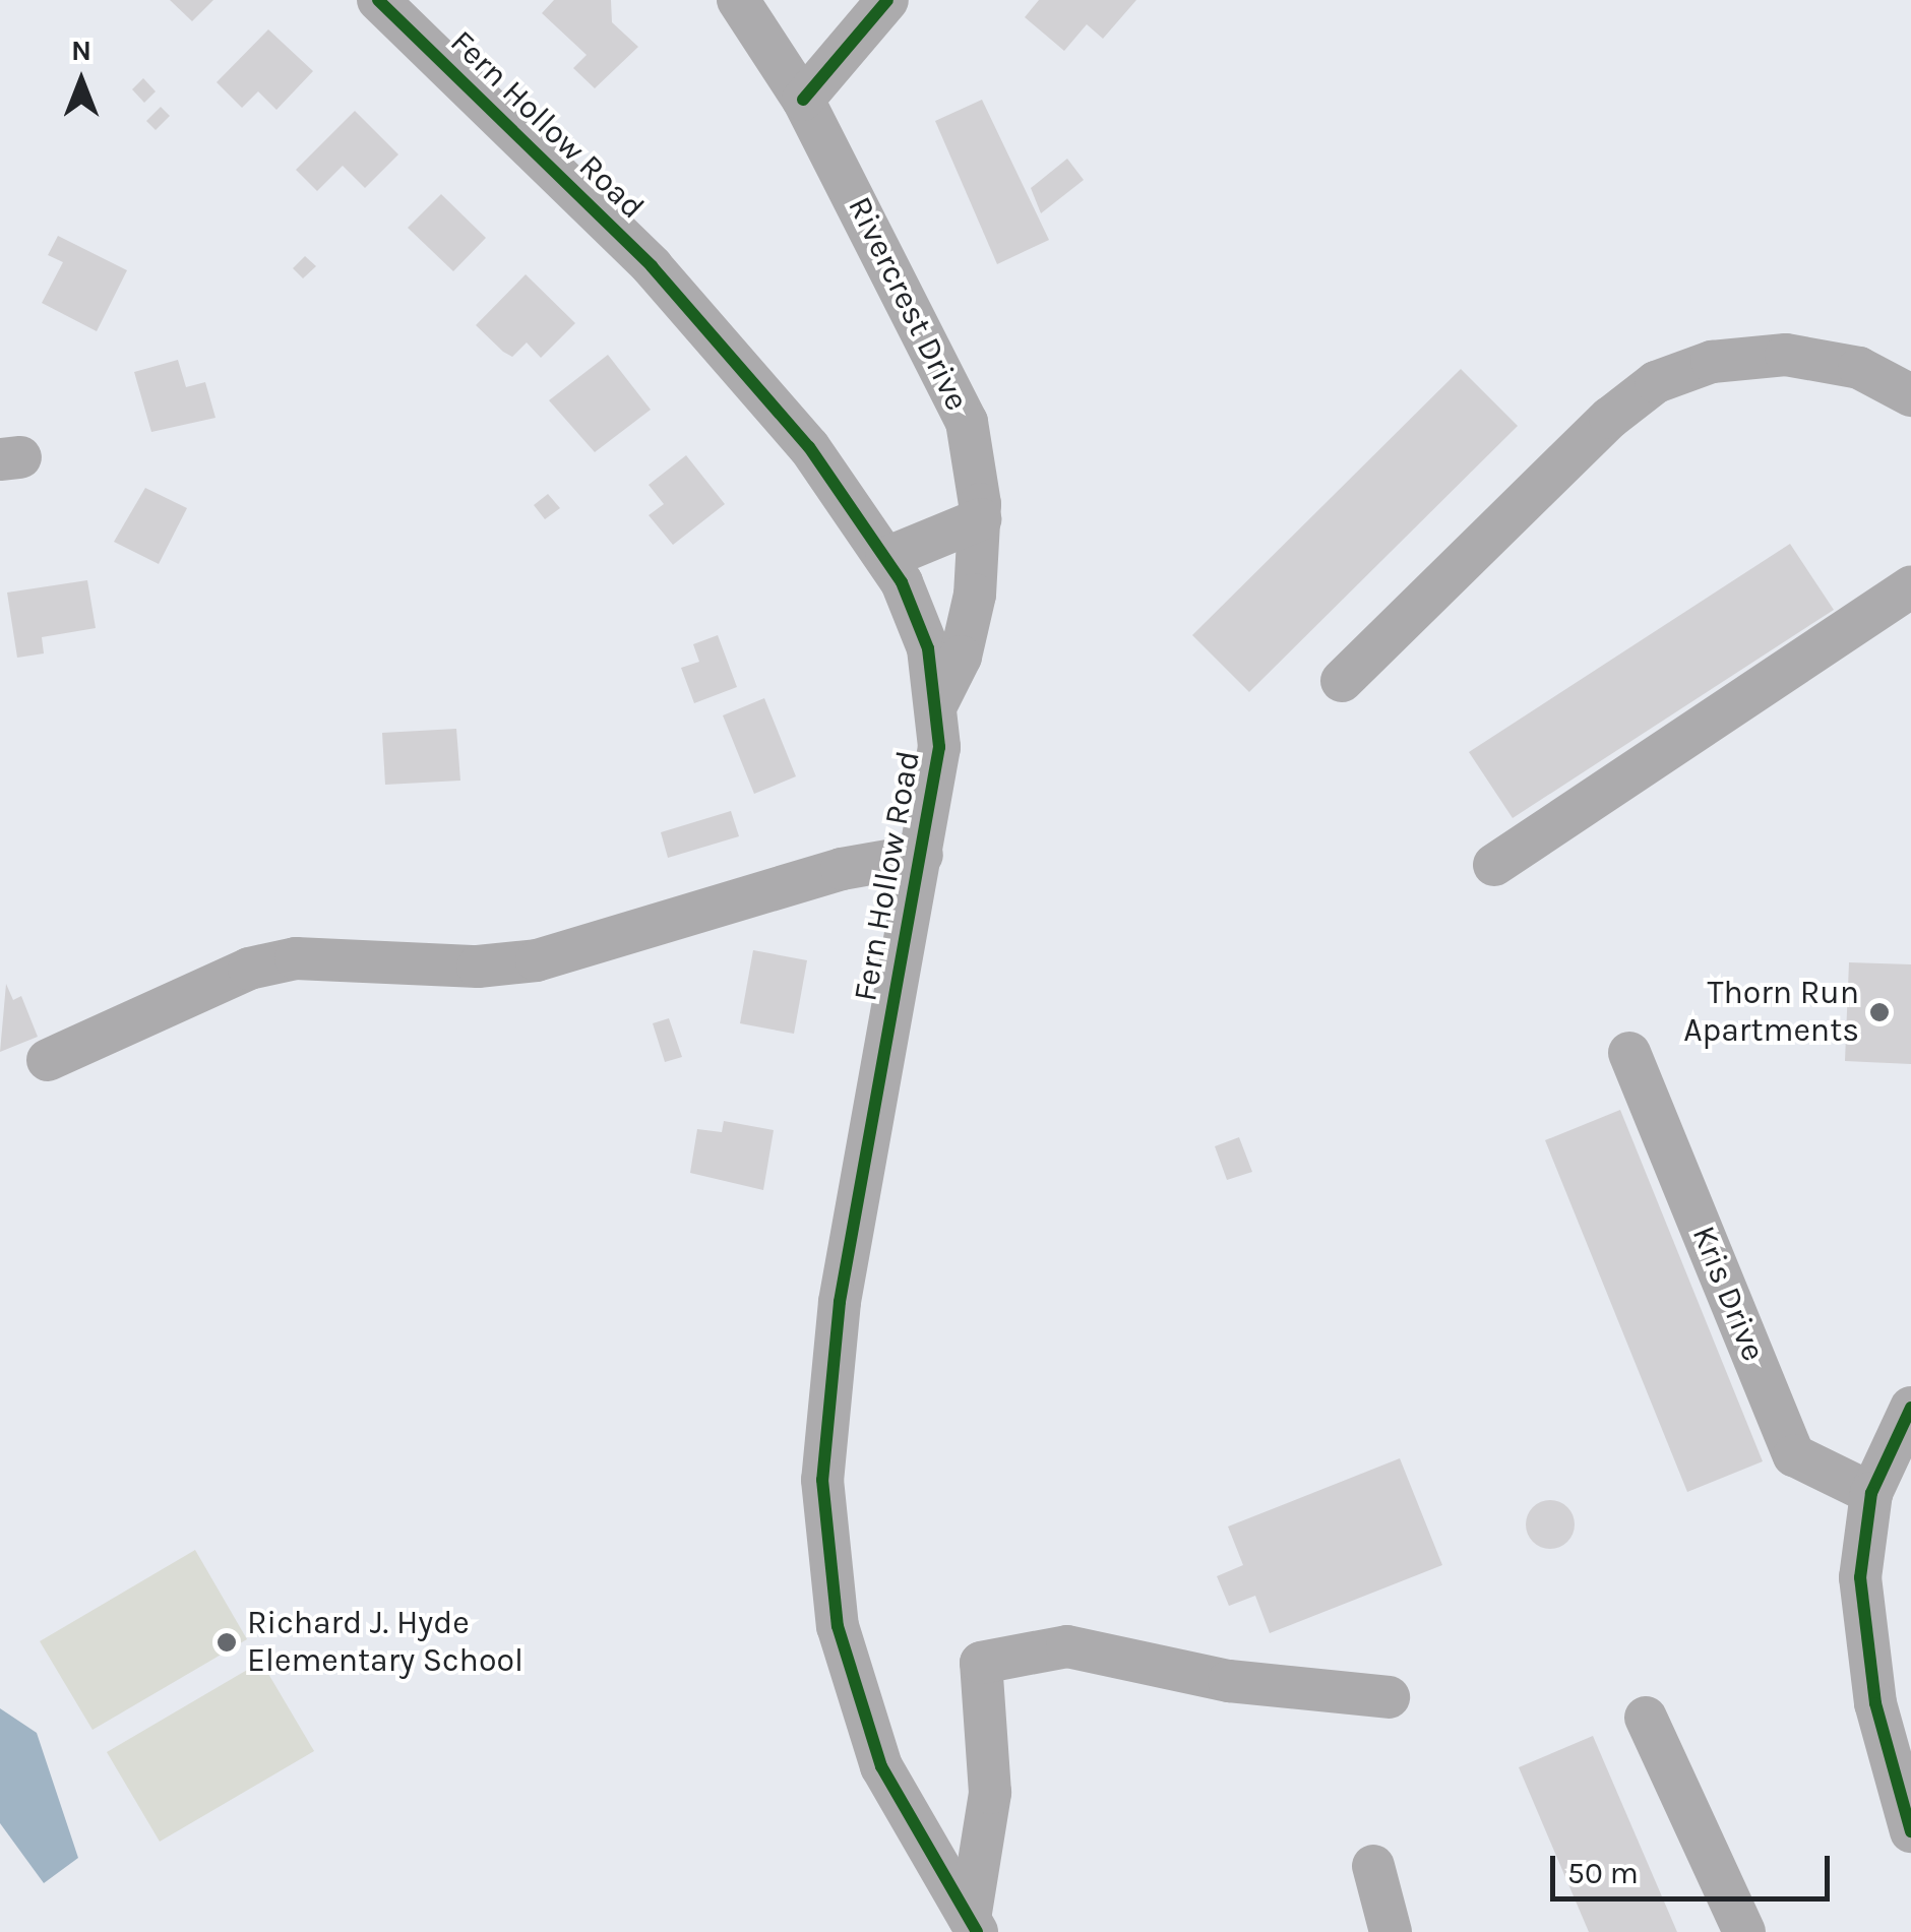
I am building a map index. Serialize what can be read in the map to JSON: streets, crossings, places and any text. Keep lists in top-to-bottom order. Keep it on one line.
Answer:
{"streets":{"street":["Fern Hollow Road","Rivercrest Drive","Kris Drive"]},"crossings":[["Fern Hollow Road","Rivercrest Drive"]],"places":["Thorn Run Apartments","Richard J. Hyde Elementary School"],"scale_bar":"50 m","north":"top"}
